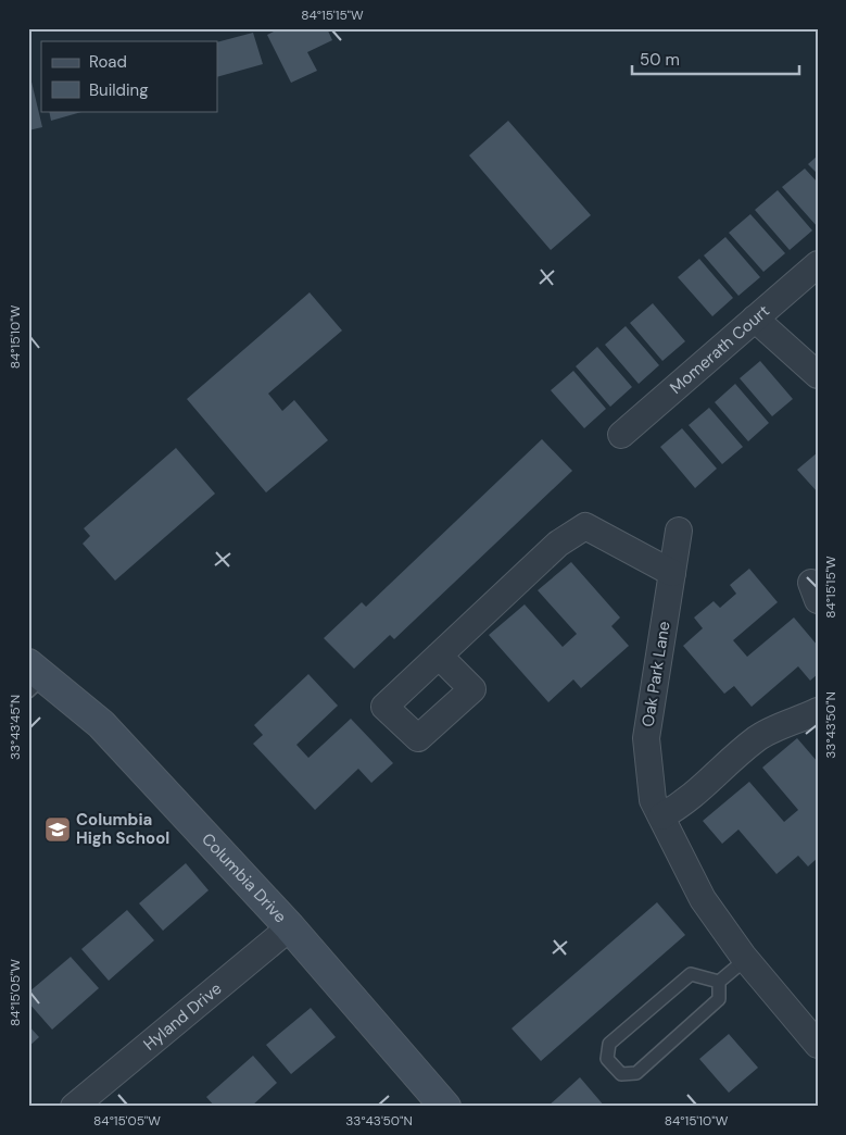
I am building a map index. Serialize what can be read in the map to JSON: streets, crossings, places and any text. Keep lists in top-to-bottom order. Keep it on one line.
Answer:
{"streets":{"main road":["Columbia Drive"],"street":["Momerath Court","Oak Park Lane","Hyland Drive"]},"crossings":[["Columbia Drive","Hyland Drive"]],"places":{"school or university":["Columbia High School"]},"legend":["Road","Building"],"scale_bar":"50 m","coordinates":["84°15'15\"W","84°15'10\"W","33°43'50\"N","33°43'45\"N","84°15'05\"W"]}
